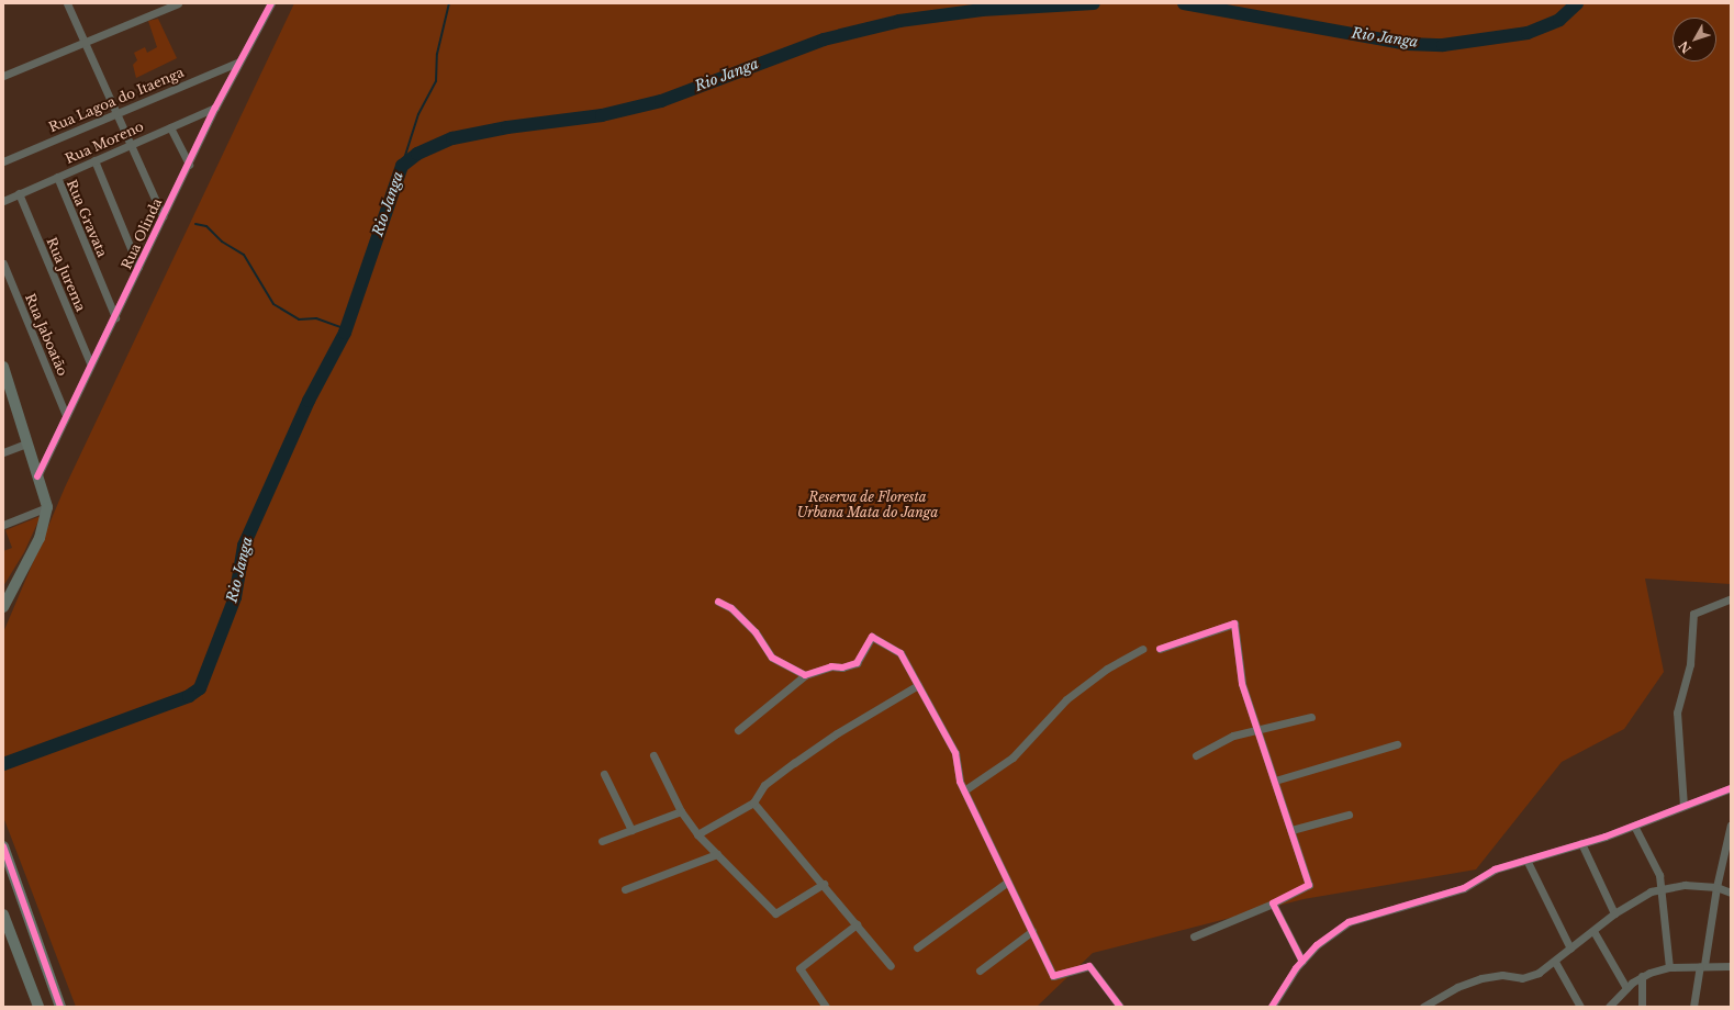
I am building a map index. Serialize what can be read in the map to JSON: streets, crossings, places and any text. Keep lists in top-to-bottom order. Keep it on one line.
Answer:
{"streets":{"street":["Rua Lagoa do Itaenga","Rua Moreno","Rua Gravata","Rua Olinda","Rua Jurema","Rua Jaboatão"]},"crossings":[["Rua Lagoa do Itaenga","Rua Olinda"],["Rua Moreno","Rua Gravata"],["Rua Moreno","Rua Olinda"],["Rua Moreno","Rua Jurema"],["Rua Gravata","Rua Olinda"],["Rua Olinda","Rua Jurema"],["Rua Olinda","Rua Jaboatão"]],"water":["Rio Janga"],"parks":["Reserva de Floresta Urbana Mata do Janga"],"north":"bottom left"}
